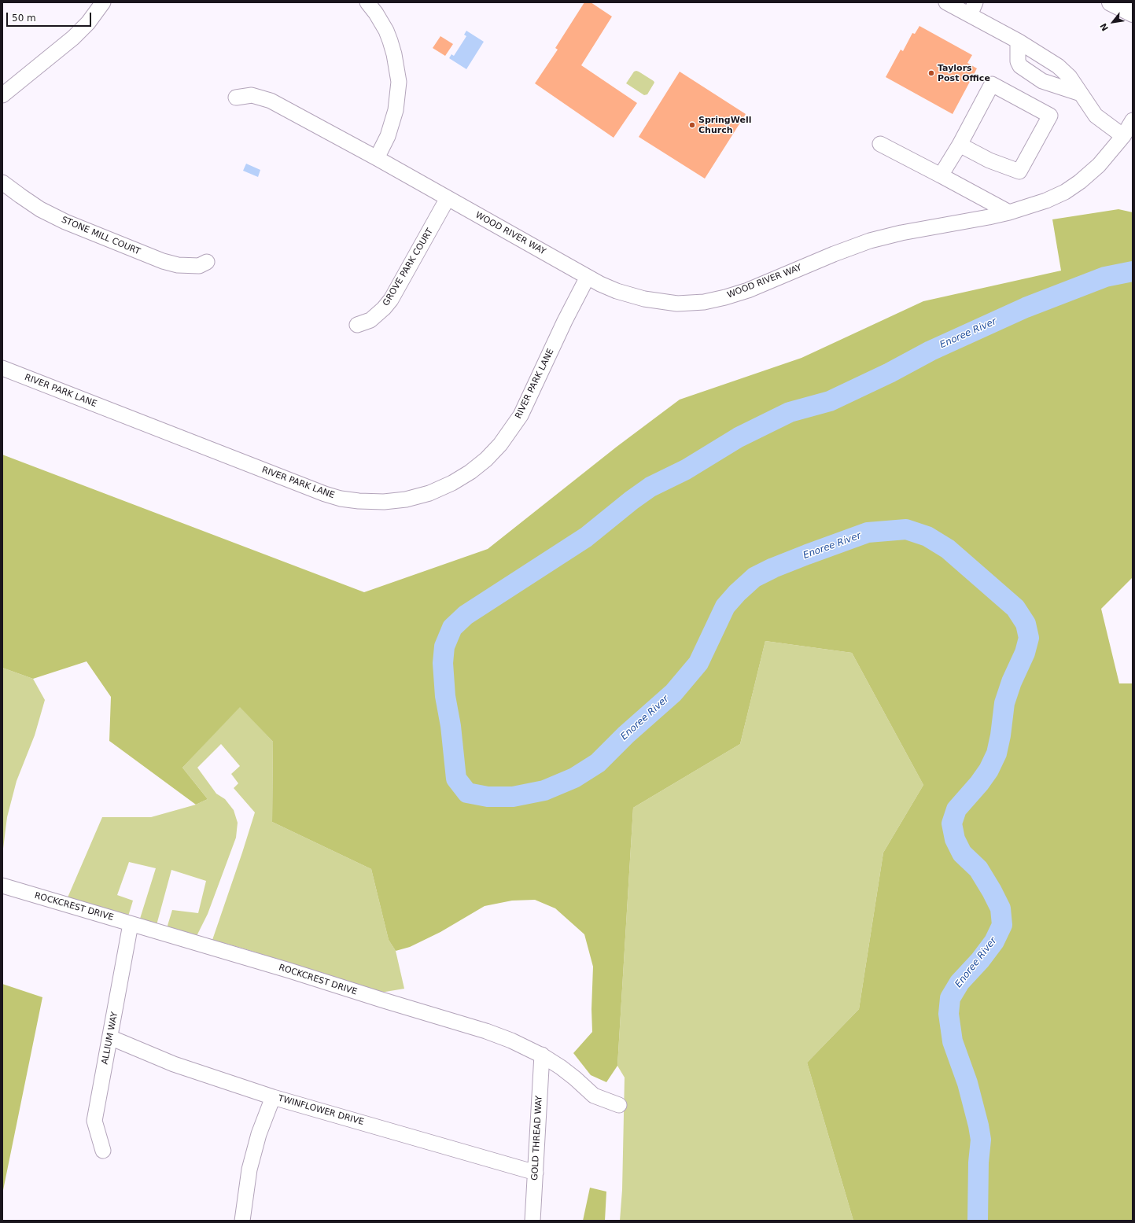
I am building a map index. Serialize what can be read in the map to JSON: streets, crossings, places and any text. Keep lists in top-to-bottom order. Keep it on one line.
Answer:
{"streets":{"street":["WOOD RIVER WAY","STONE MILL COURT","GROVE PARK COURT","RIVER PARK LANE","ROCKCREST DRIVE","ALLIUM WAY","TWINFLOWER DRIVE","GOLD THREAD WAY"]},"crossings":[["WOOD RIVER WAY","GROVE PARK COURT"],["WOOD RIVER WAY","RIVER PARK LANE"],["ROCKCREST DRIVE","ALLIUM WAY"],["ROCKCREST DRIVE","GOLD THREAD WAY"],["ALLIUM WAY","TWINFLOWER DRIVE"],["TWINFLOWER DRIVE","GOLD THREAD WAY"]],"water":["Enoree River"],"places":["Taylors Post Office","SpringWell Church"],"scale_bar":"50 m","north":"bottom left"}
